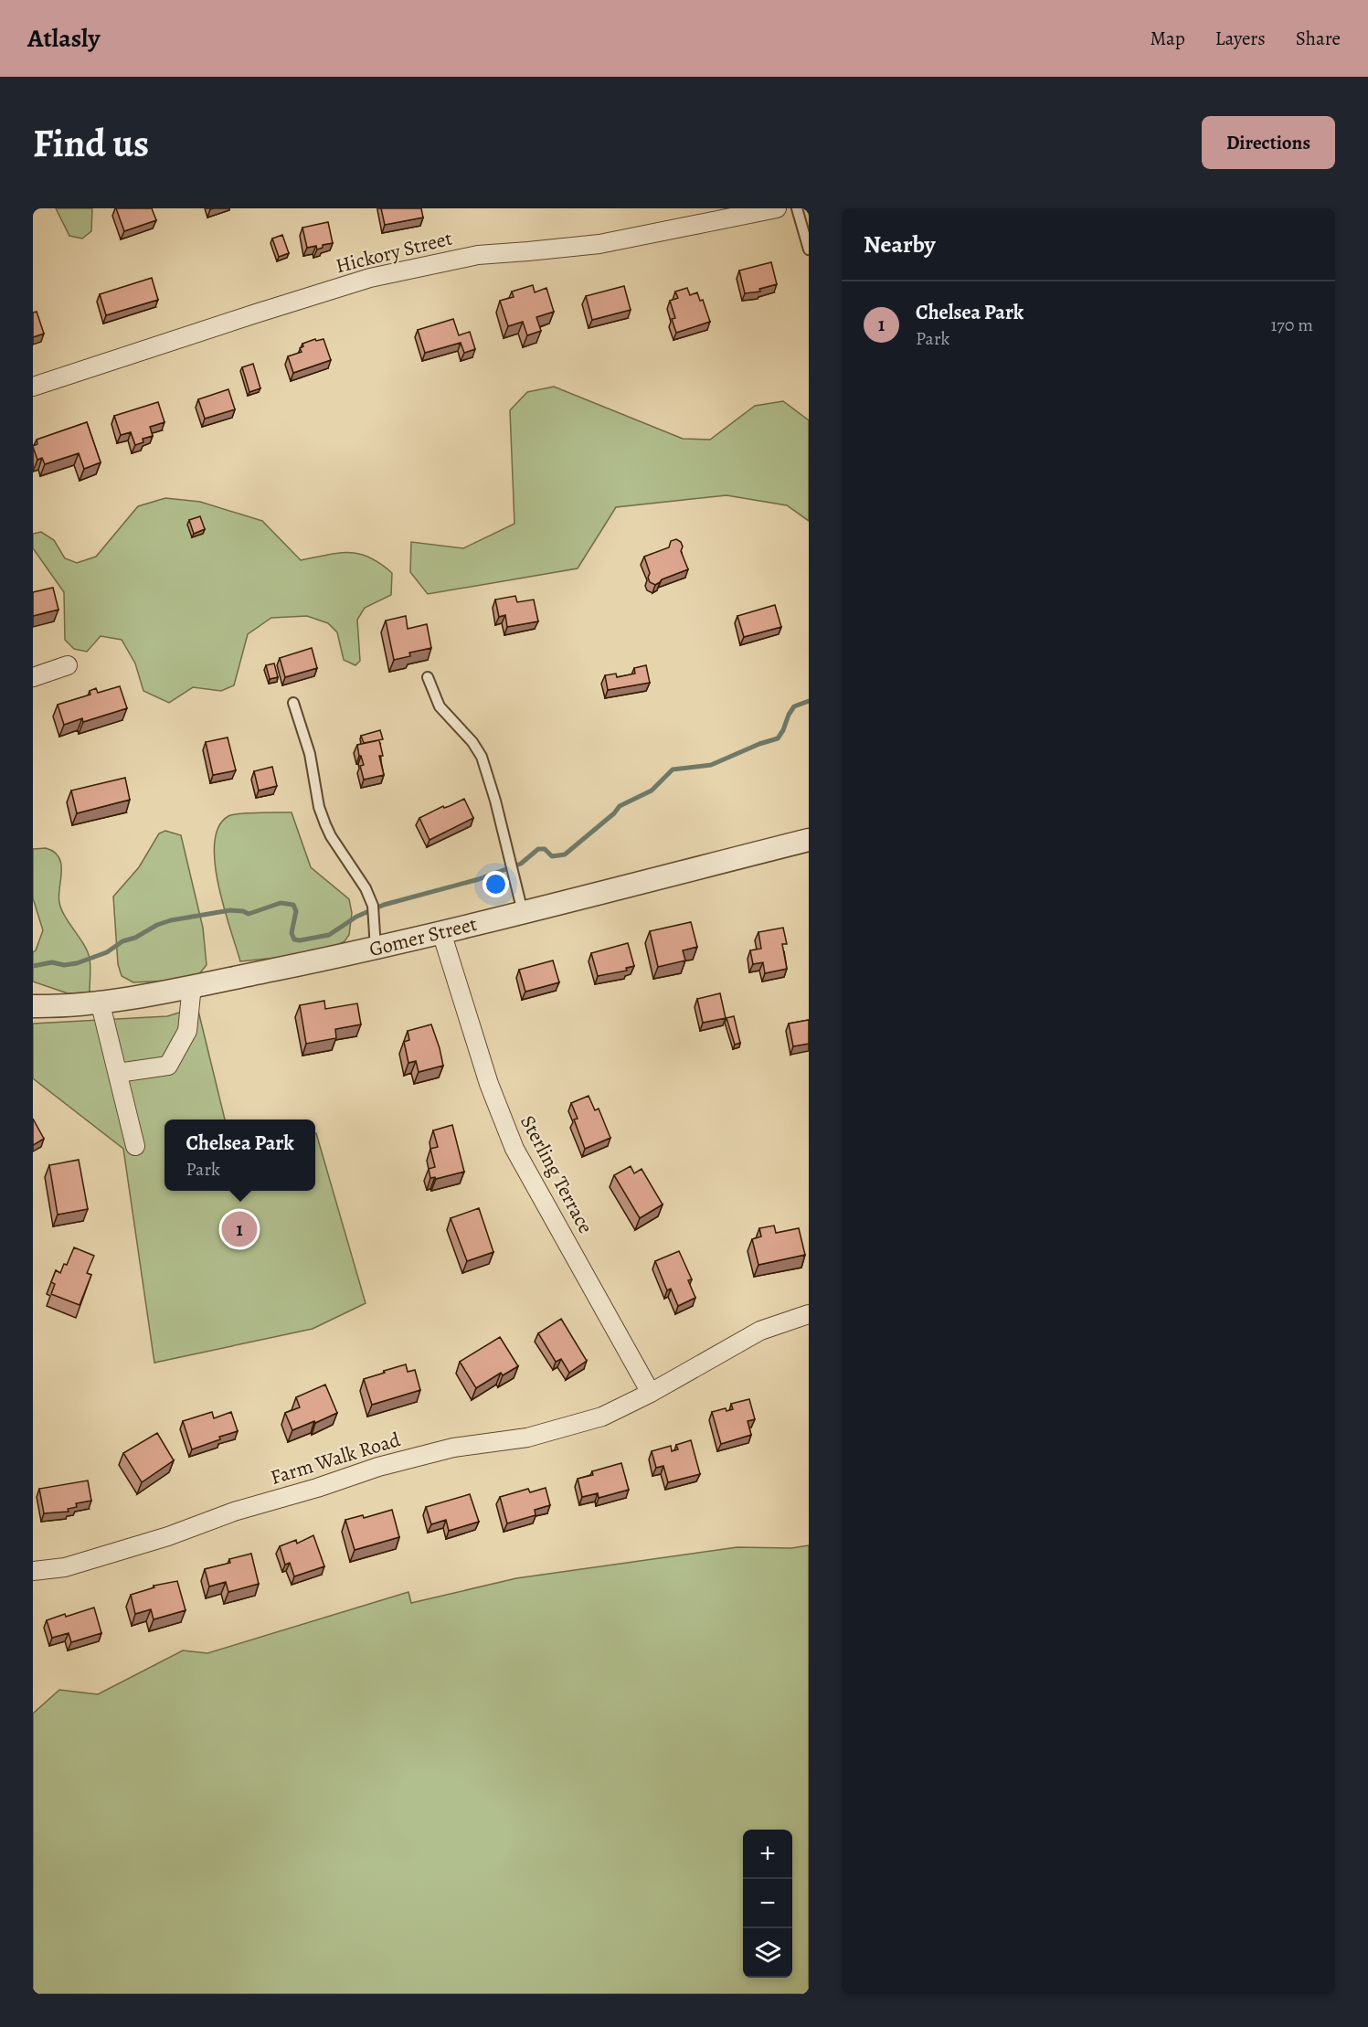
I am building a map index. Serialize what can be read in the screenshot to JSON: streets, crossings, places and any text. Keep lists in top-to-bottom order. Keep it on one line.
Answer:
{"streets":{"street":["Hickory Street","Gomer Street","Sterling Terrace","Farm Walk Road"]},"crossings":[["Gomer Street","Sterling Terrace"],["Sterling Terrace","Farm Walk Road"]],"page":{"header":"Atlasly","nav":["Map","Layers","Share"],"buttons":"Directions","title":"Find us","heading":"Nearby","list":[{"mark":"1","name":"Chelsea Park","note":"Park","value":"170 m"}],"popup":["Chelsea Park","Park"],"pins":"1","map_buttons":["+","−"]}}
